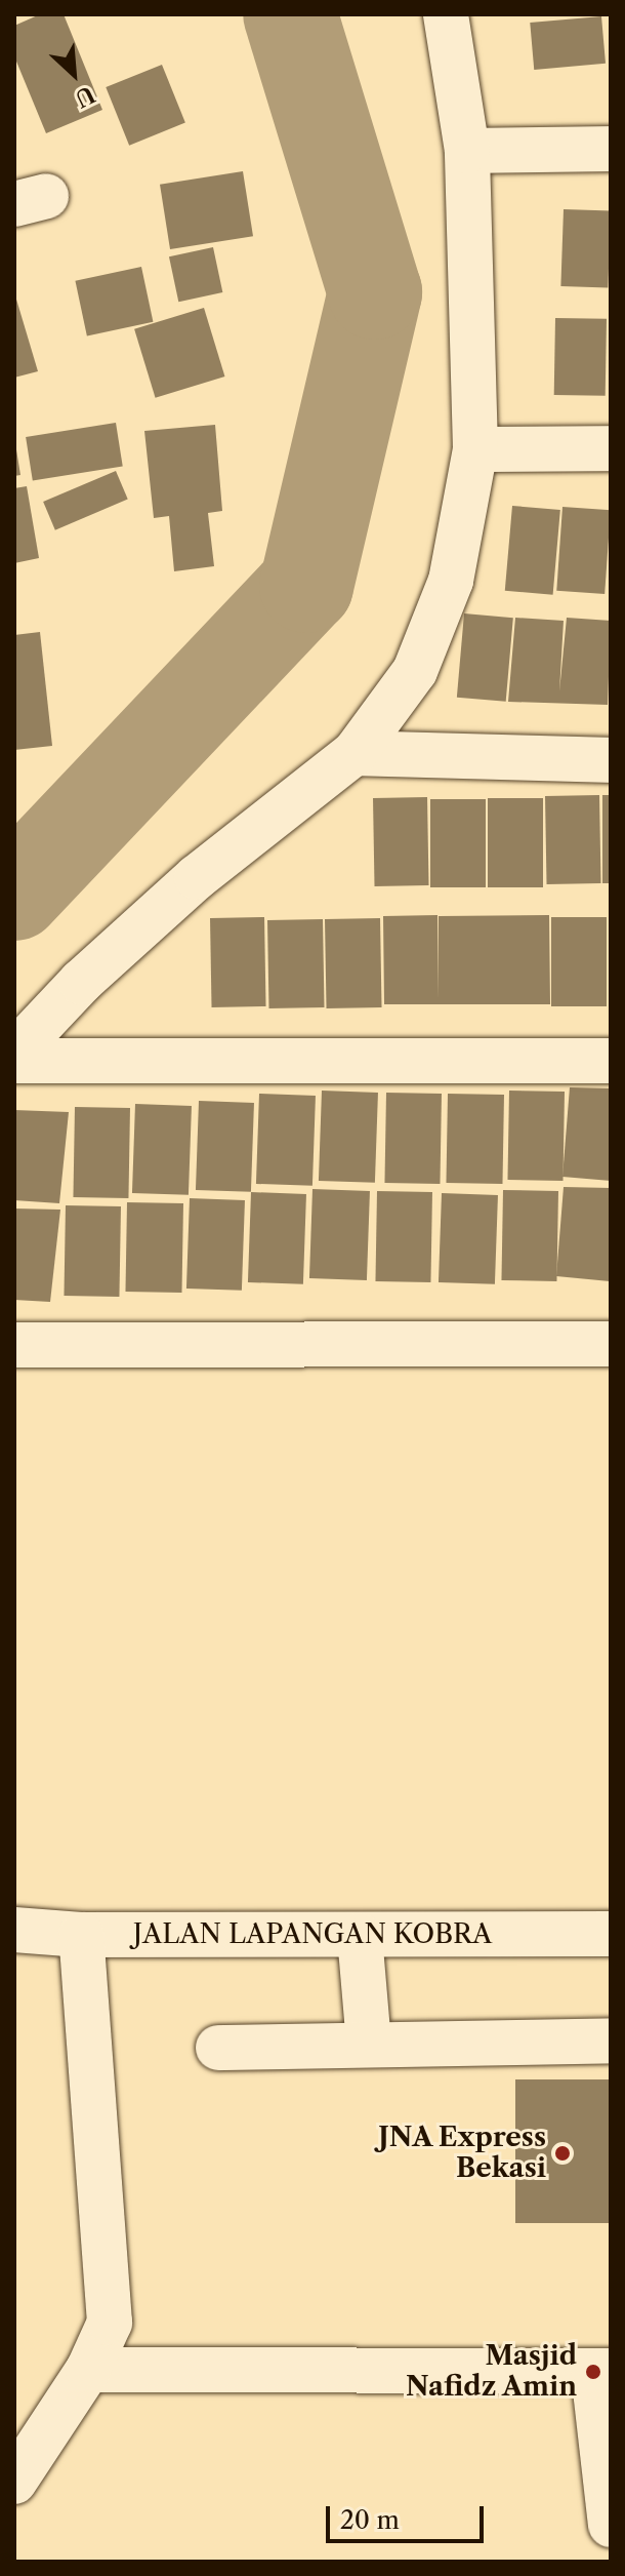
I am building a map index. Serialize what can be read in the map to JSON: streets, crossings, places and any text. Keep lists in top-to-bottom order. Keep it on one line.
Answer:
{"streets":{"street":["JALAN LAPANGAN KOBRA"]},"places":["JNA Express Bekasi","Masjid Nafidz Amin"],"scale_bar":"20 m","north":"bottom right"}
